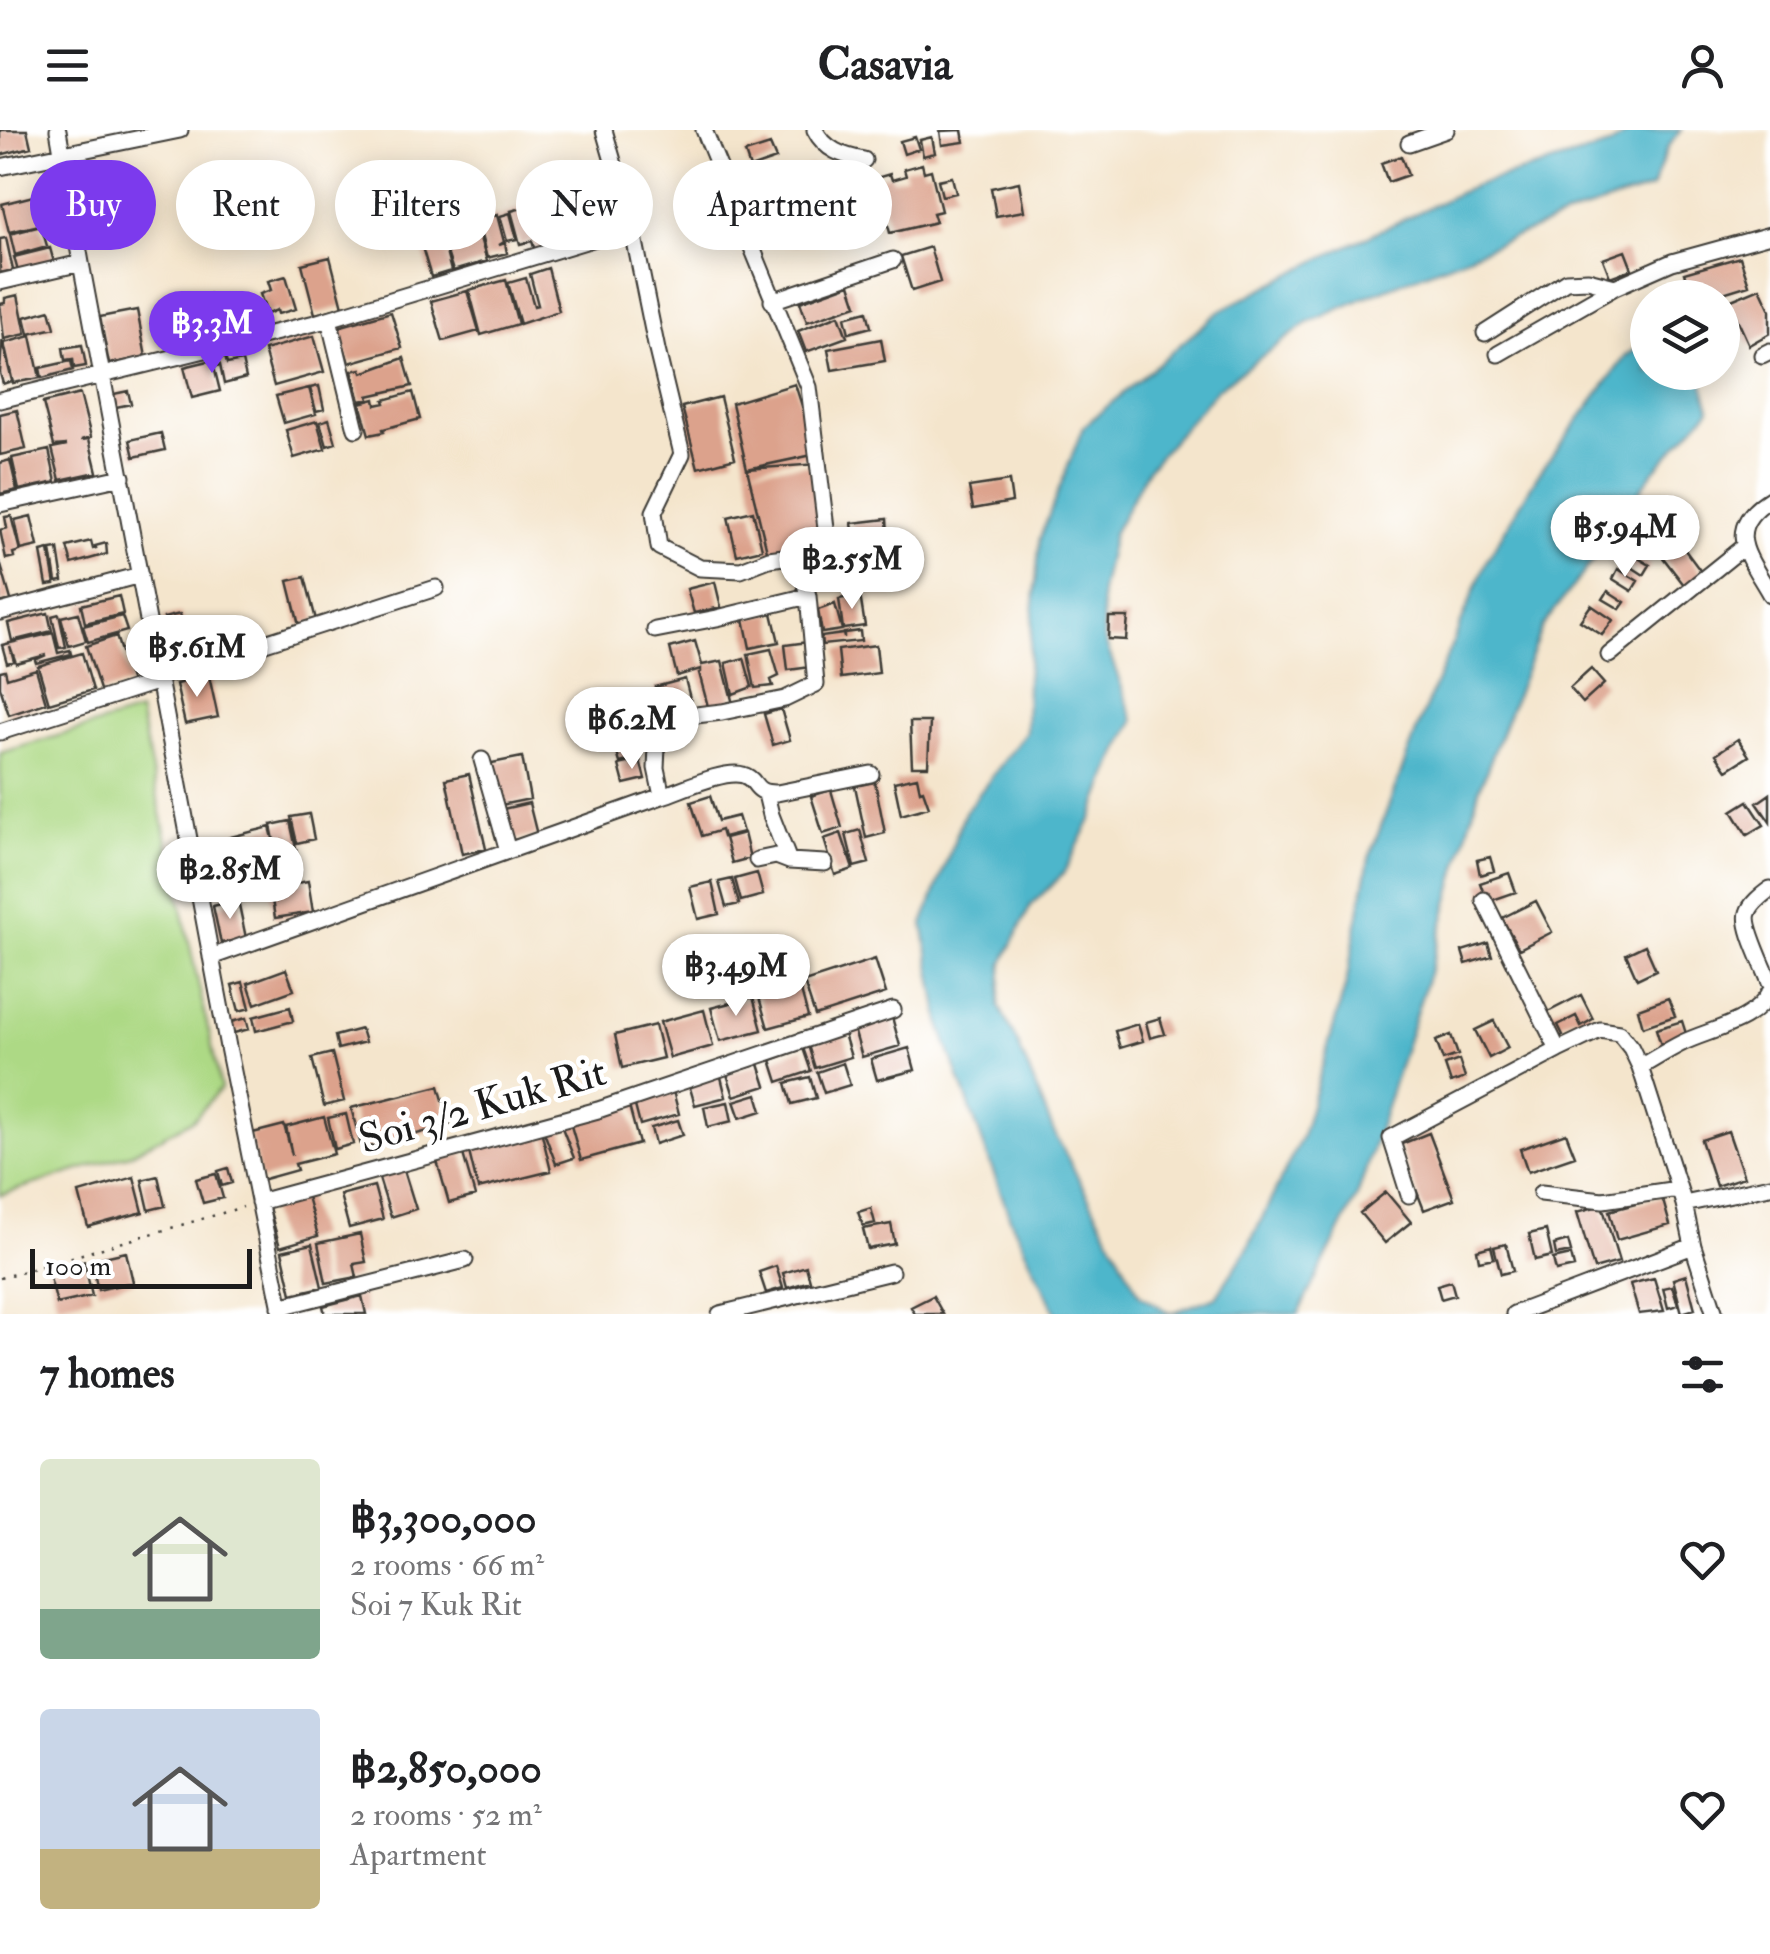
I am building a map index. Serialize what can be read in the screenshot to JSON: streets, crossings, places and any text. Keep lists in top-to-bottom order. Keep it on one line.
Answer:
{"streets":{"street":["Soi 3/2 Kuk Rit"]},"scale_bar":"100 m","page":{"header":"Casavia","chip":["Buy","Rent","Filters","New","Apartment"],"price":["฿3.3M","฿5.94M","฿2.55M","฿5.61M","฿6.2M","฿2.85M","฿3.49M"],"scale":"100 m","heading":"7 homes","list":[{"name":"฿3,300,000","note":"2 rooms · 66 m² · Soi 7 Kuk Rit"},{"name":"฿2,850,000","note":"2 rooms · 52 m² · Apartment"}]}}
